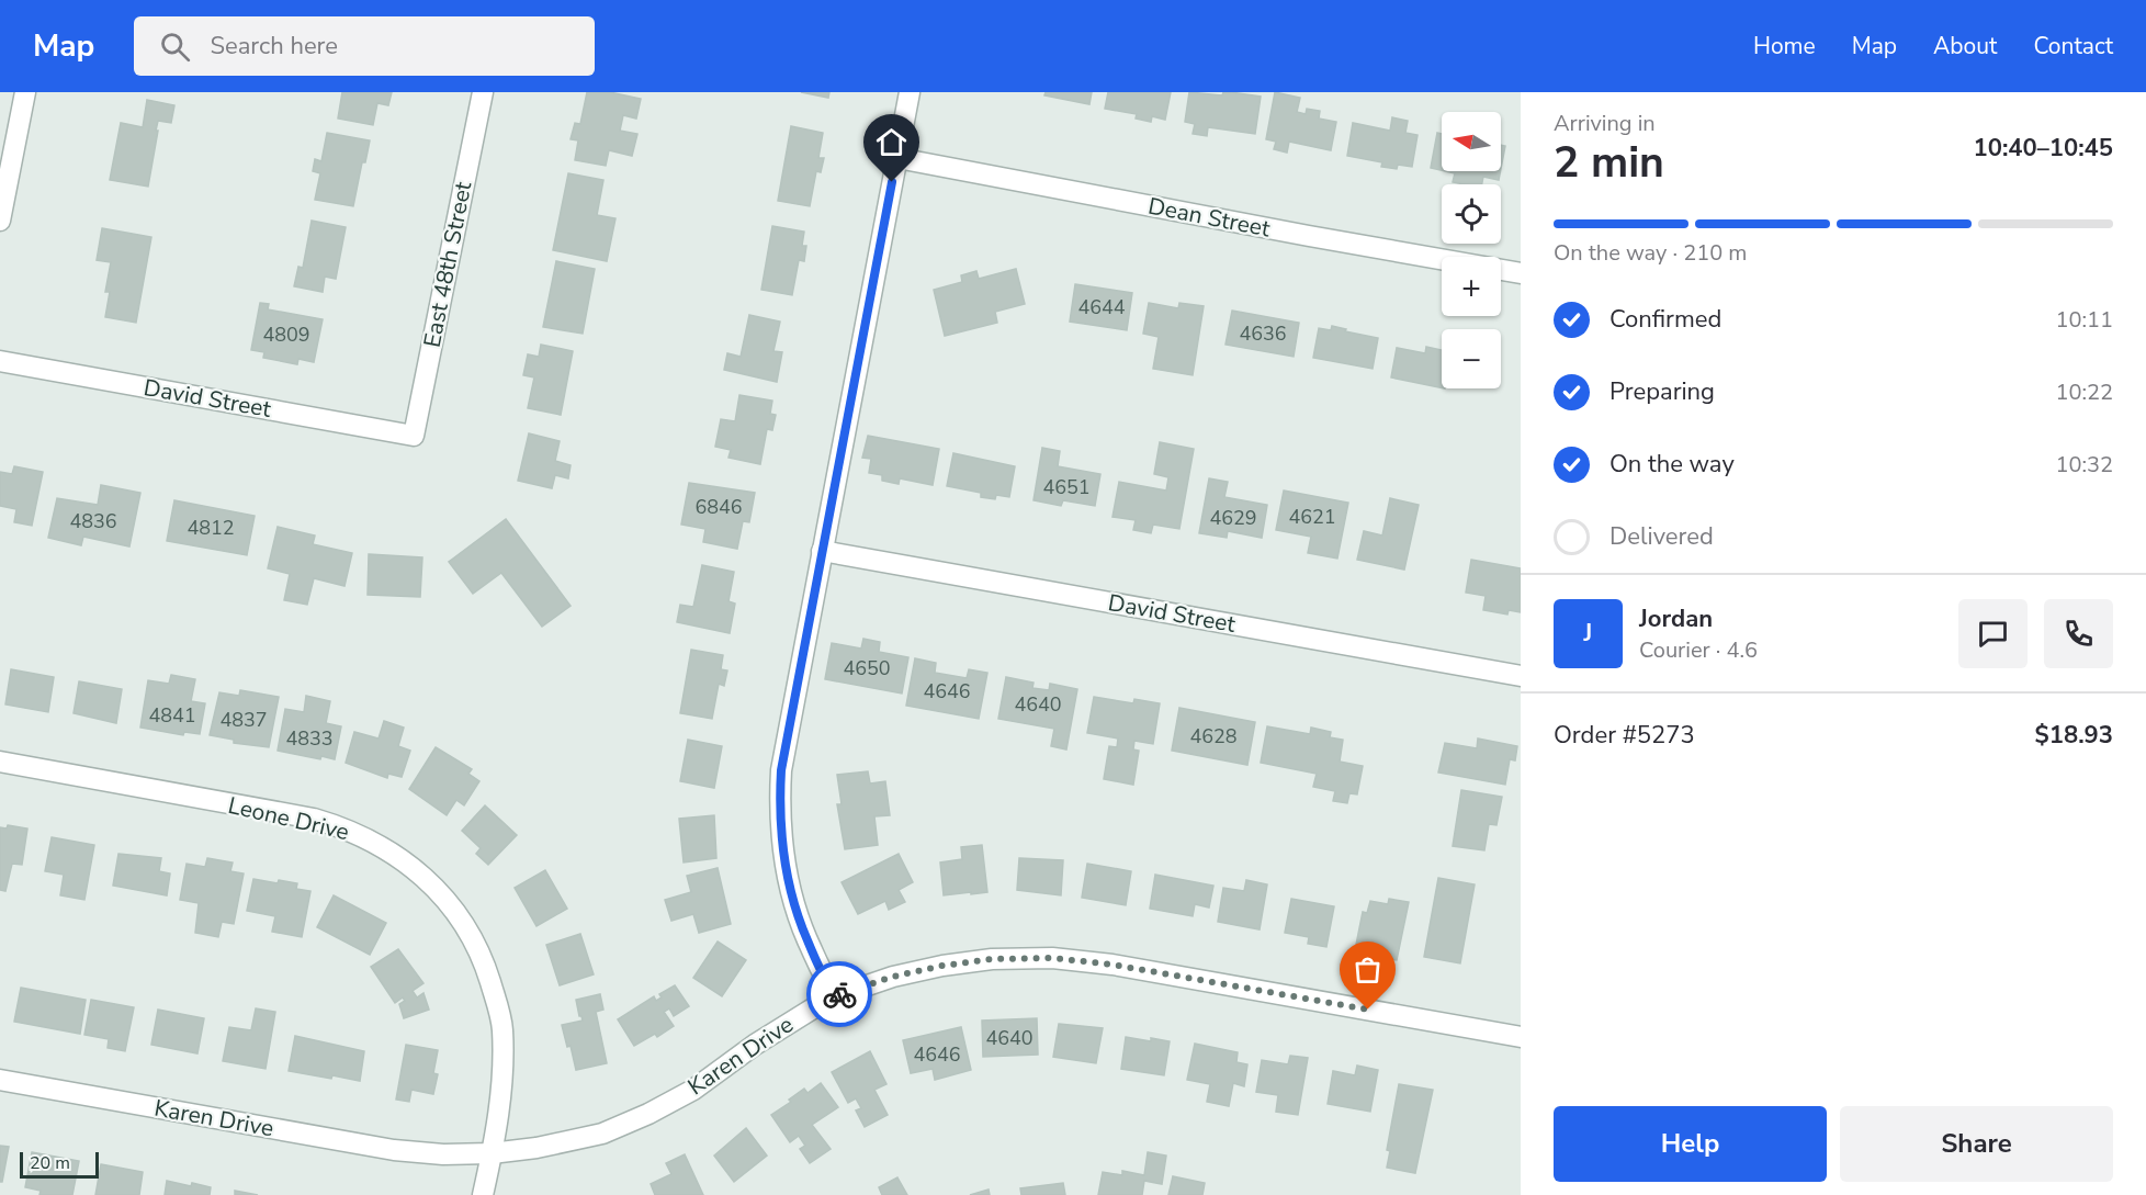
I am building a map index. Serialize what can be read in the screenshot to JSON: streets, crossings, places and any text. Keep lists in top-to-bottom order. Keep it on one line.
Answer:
{"streets":{"street":["Dean Street","East 48th Street","David Street","Leone Drive","Karen Drive"]},"crossings":[["East 48th Street","David Street"],["Leone Drive","Karen Drive"]],"house_numbers":["4644","4636","4809","4651","6846","4621","4629","4836","4812","4650","4646","4640","4841","4837","4628","4833","4640","4646"],"scale_bar":"20 m","north":"left","page":{"header":"Map","search":"Search here","nav":["Home","Map","About","Contact"],"heading":["2 min","Arriving in","10:40–10:45"],"panel":["Jordan","Courier · 4.6","Order #5273","$18.93"],"map_buttons":["+","−"],"bar":"On the way · 210 m","list":[["Confirmed","10:11"],["Preparing","10:22"],["On the way","10:32"],"Delivered"],"round":"J","buttons":["Help","Share"],"scale":"20 m"}}
